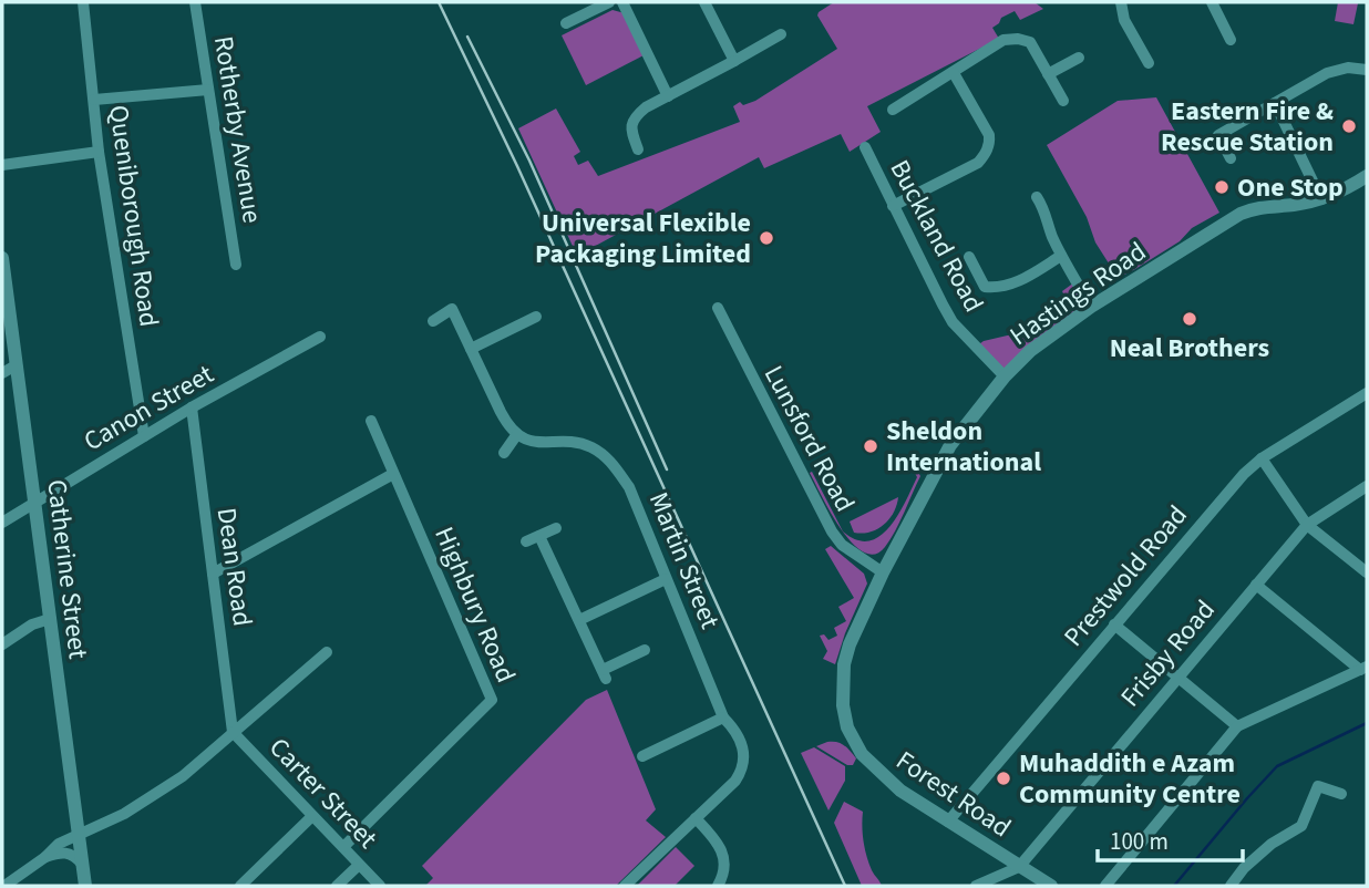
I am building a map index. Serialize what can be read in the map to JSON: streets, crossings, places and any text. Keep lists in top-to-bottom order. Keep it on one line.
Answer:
{"streets":{"street":["Rotherby Avenue","Queniborough Road","Buckland Road","Hastings Road","Canon Street","Lunsford Road","Martin Street","Dean Road","Catherine Street","Prestwold Road","Highbury Road","Frisby Road","Carter Street","Forest Road"]},"crossings":[["Queniborough Road","Canon Street"],["Buckland Road","Hastings Road"],["Hastings Road","Lunsford Road"],["Hastings Road","Forest Road"],["Canon Street","Dean Road"],["Canon Street","Catherine Street"],["Dean Road","Carter Street"],["Prestwold Road","Forest Road"],["Highbury Road","Carter Street"],["Frisby Road","Forest Road"]],"places":["Eastern Fire & Rescue Station","One Stop","Universal Flexible Packaging Limited","Neal Brothers","Sheldon International","Muhaddith e Azam Community Centre"],"scale_bar":"100 m"}
